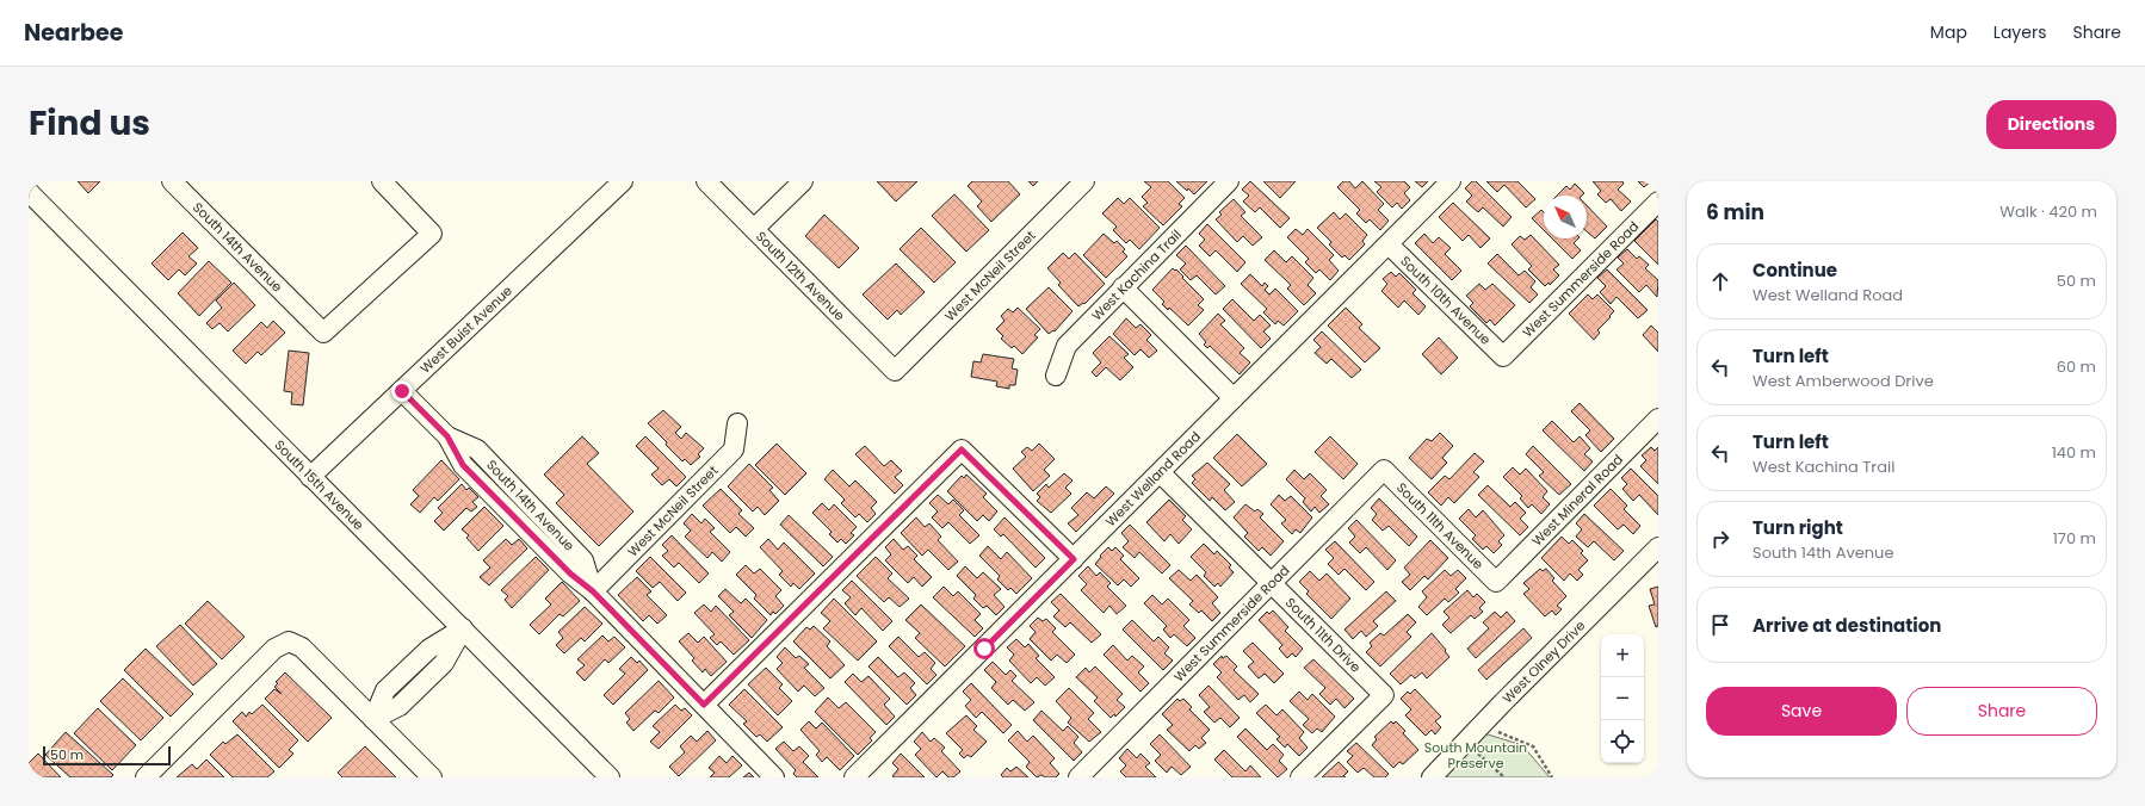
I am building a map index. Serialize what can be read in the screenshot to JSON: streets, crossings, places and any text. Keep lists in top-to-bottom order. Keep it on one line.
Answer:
{"streets":{"street":["South 14th Avenue","West Kachina Trail","South 12th Avenue","West McNeil Street","West Summerside Road","South 10th Avenue","West Buist Avenue","West Welland Road","South 15th Avenue","West Mineral Road","South 11th Avenue","South 11th Drive","West Olney Drive"]},"crossings":[["South 14th Avenue","West McNeil Street"],["South 14th Avenue","West Buist Avenue"],["South 12th Avenue","West McNeil Street"],["West Summerside Road","South 10th Avenue"],["West Summerside Road","South 11th Avenue"],["West Summerside Road","South 11th Drive"],["South 10th Avenue","West Welland Road"],["West Buist Avenue","South 15th Avenue"],["West Welland Road","South 11th Drive"],["West Mineral Road","South 11th Avenue"]],"parks":["South Mountain Preserve"],"scale_bar":"50 m","north":"top left","page":{"header":"Nearbee","nav":["Map","Layers","Share"],"title":"Find us","buttons":["Directions",["Save","Share"]],"heading":["6 min","Walk · 420 m"],"list":[["Continue","West Welland Road","50 m"],["Turn left","West Amberwood Drive","60 m"],["Turn left","West Kachina Trail","140 m"],["Turn right","South 14th Avenue","170 m"],"Arrive at destination"],"map_buttons":["+","−"],"scale":"50 m"}}
